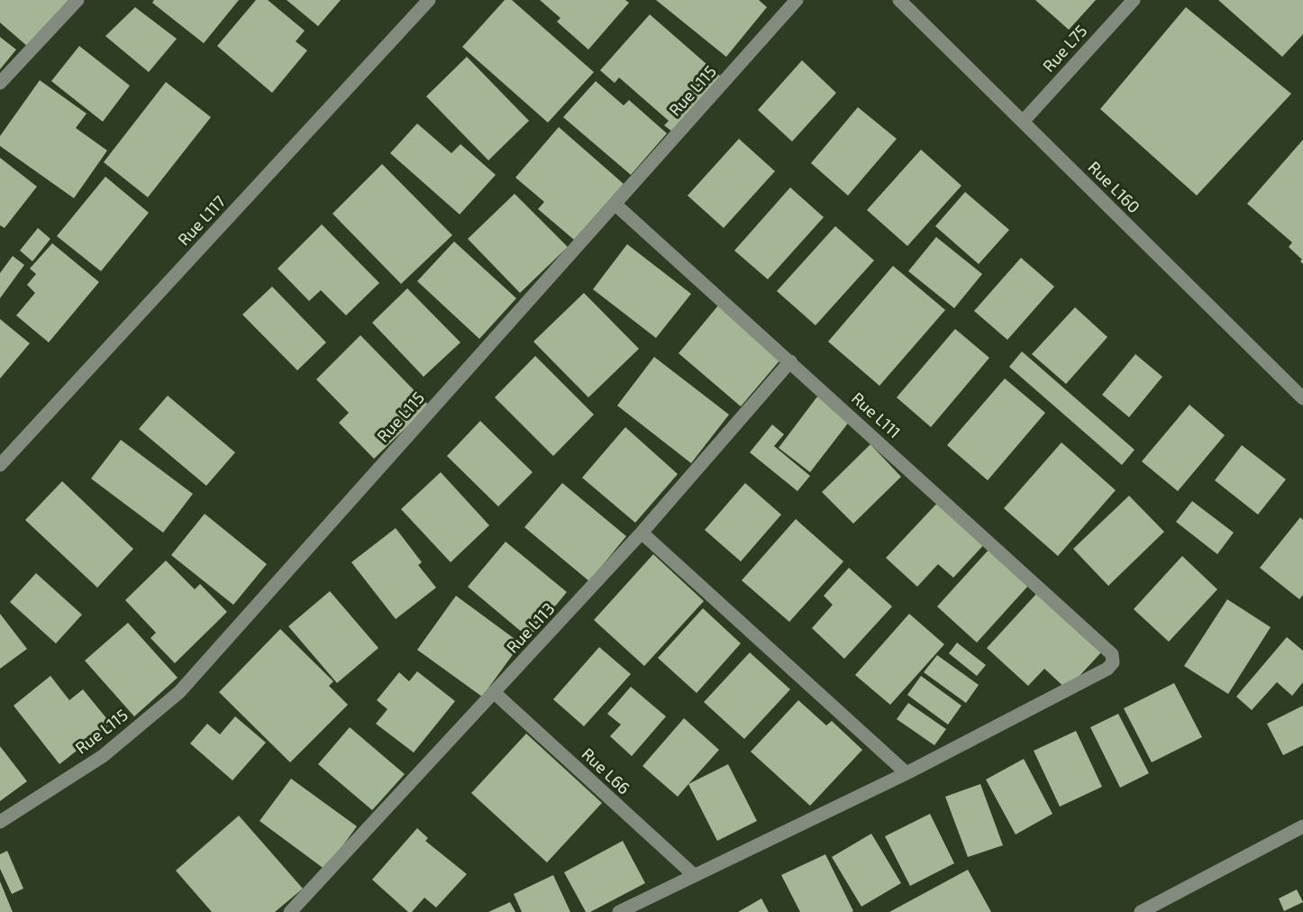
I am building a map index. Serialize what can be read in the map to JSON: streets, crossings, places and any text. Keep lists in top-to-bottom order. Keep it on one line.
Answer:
{"streets":{"street":["Rue L75","Rue L115","Rue L160","Rue L117","Rue L111","Rue L113","Rue L66"]},"crossings":[["Rue L75","Rue L160"],["Rue L115","Rue L111"],["Rue L111","Rue L113"],["Rue L113","Rue L66"]]}
